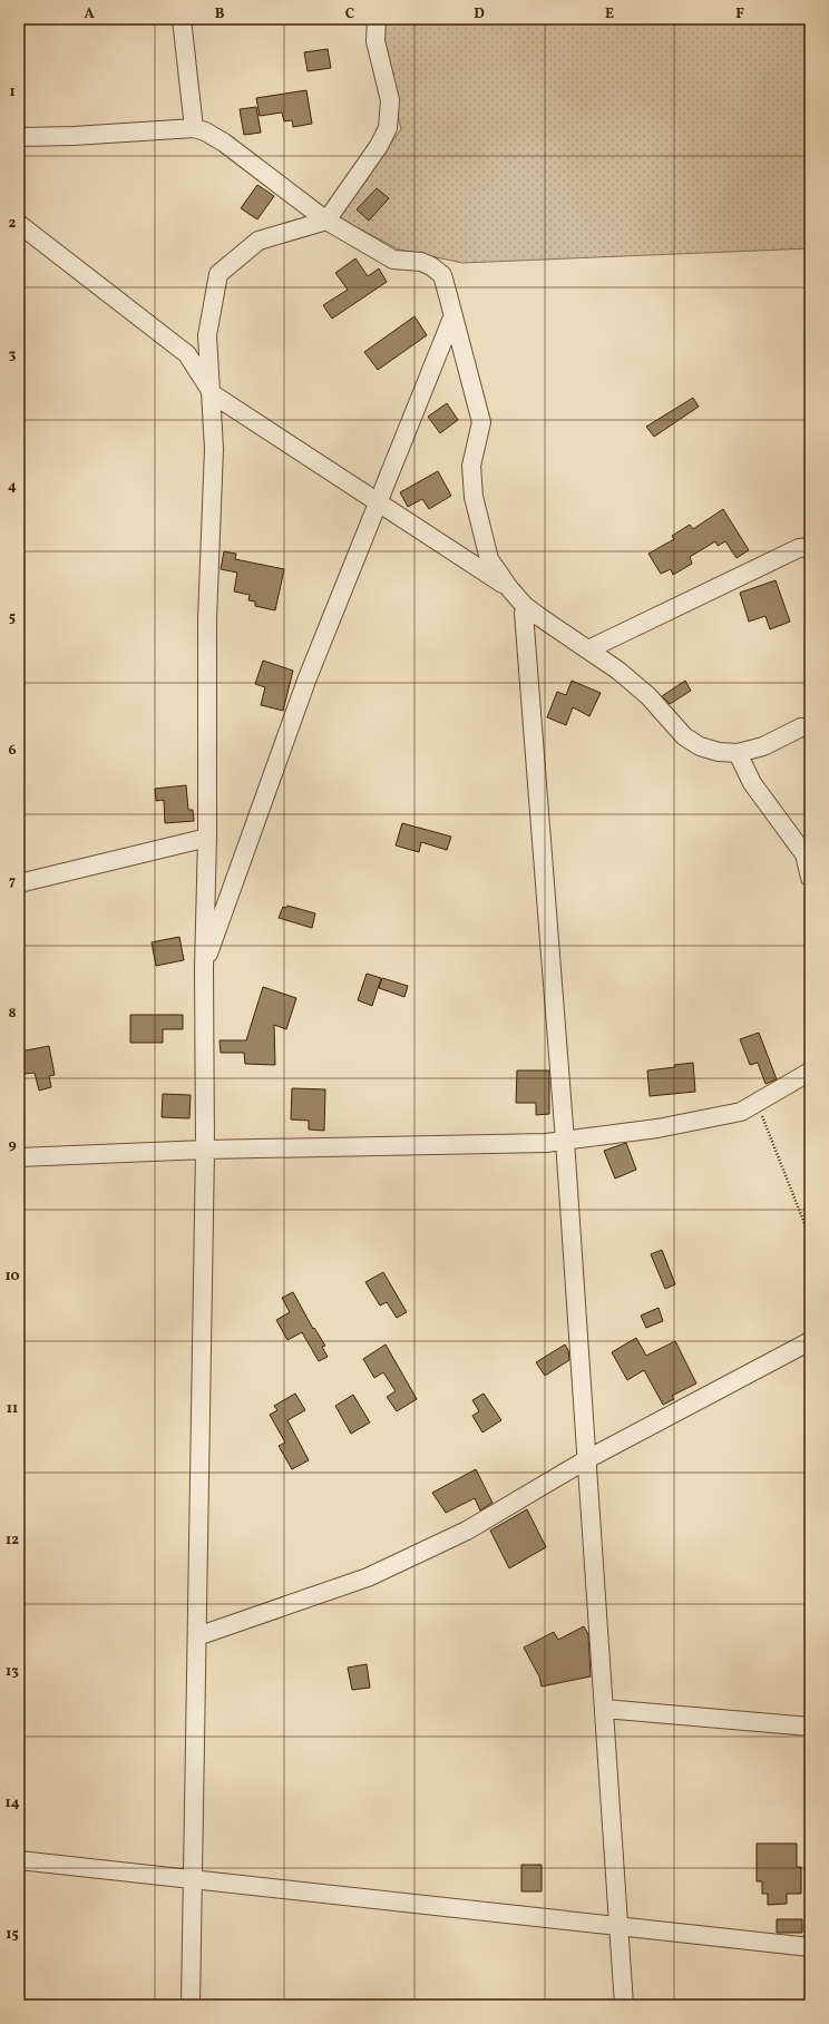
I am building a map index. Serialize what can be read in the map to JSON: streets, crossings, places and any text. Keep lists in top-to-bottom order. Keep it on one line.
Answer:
{"grid":{"columns":["A","B","C","D","E","F"],"rows":["1","2","3","4","5","6","7","8","9","10","11","12","13","14","15"]}}
